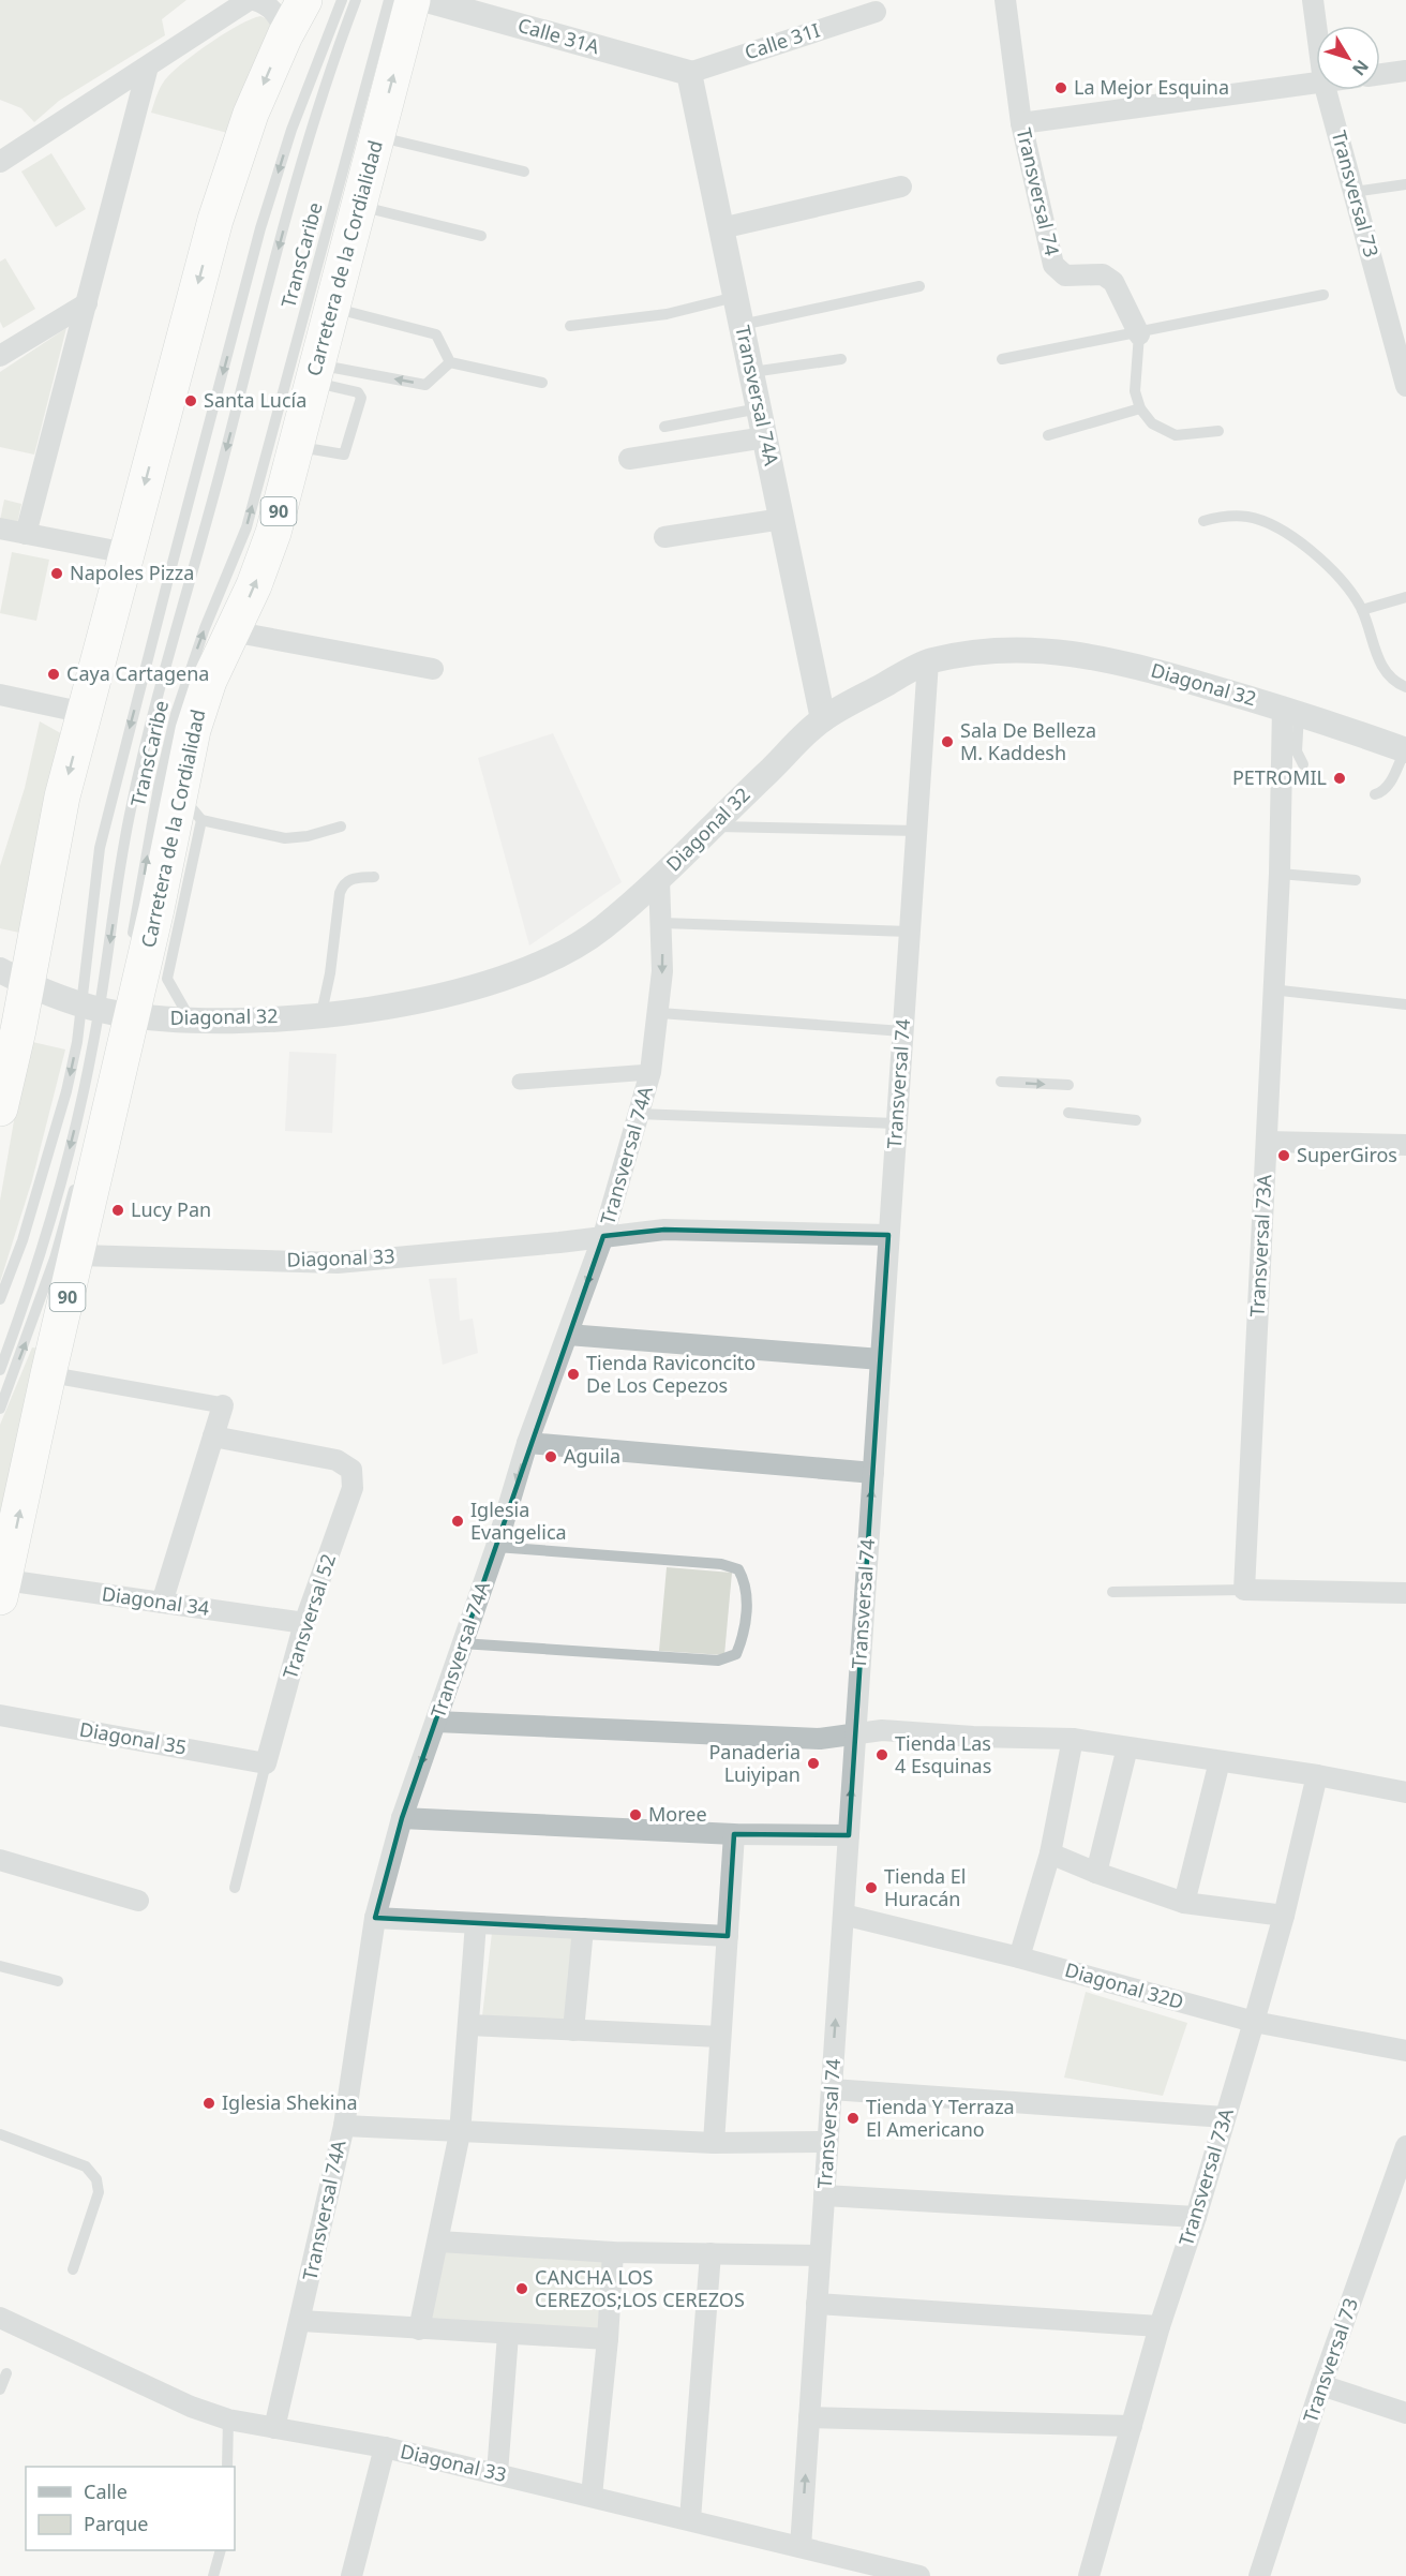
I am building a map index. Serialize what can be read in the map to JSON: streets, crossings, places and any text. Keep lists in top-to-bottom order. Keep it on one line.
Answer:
{"streets":{"highway":["Carretera de la Cordialidad","90"],"street":["Calle 31A","Calle 31I","Transversal 74","Transversal 73","Transversal 74A","Diagonal 32","Transversal 73A","Diagonal 33","Diagonal 34","Transversal 52","Diagonal 35","Diagonal 32D"],"lane":["TransCaribe"]},"crossings":[["Calle 31A","Calle 31I"],["Calle 31A","Transversal 74A"],["Calle 31I","Transversal 74A"],["Transversal 74","Diagonal 32"],["Transversal 74","Diagonal 33"],["Transversal 74","Diagonal 32D"],["TransCaribe","Carretera de la Cordialidad"],["TransCaribe","Diagonal 32"],["Carretera de la Cordialidad","Diagonal 32"],["Carretera de la Cordialidad","Diagonal 33"],["Carretera de la Cordialidad","Diagonal 34"],["Transversal 74A","Diagonal 32"],["Transversal 74A","Diagonal 33"],["Diagonal 32","Transversal 73A"],["Transversal 73A","Diagonal 32D"],["Diagonal 34","Transversal 52"],["Transversal 52","Diagonal 35"]],"places":["La Mejor Esquina","Santa Lucía","Napoles Pizza","Caya Cartagena","Sala De Belleza M. Kaddesh","PETROMIL","SuperGiros","Lucy Pan","Tienda Raviconcito De Los Cepezos","Aguila","Iglesia Evangelica","Tienda Las 4 Esquinas","Panaderia Luiyipan","Moree","Tienda El Huracán","Iglesia Shekina","Tienda Y Terraza El Americano","CANCHA LOS CEREZOS;LOS CEREZOS"],"legend":["Calle","Parque"],"north":"bottom right"}
